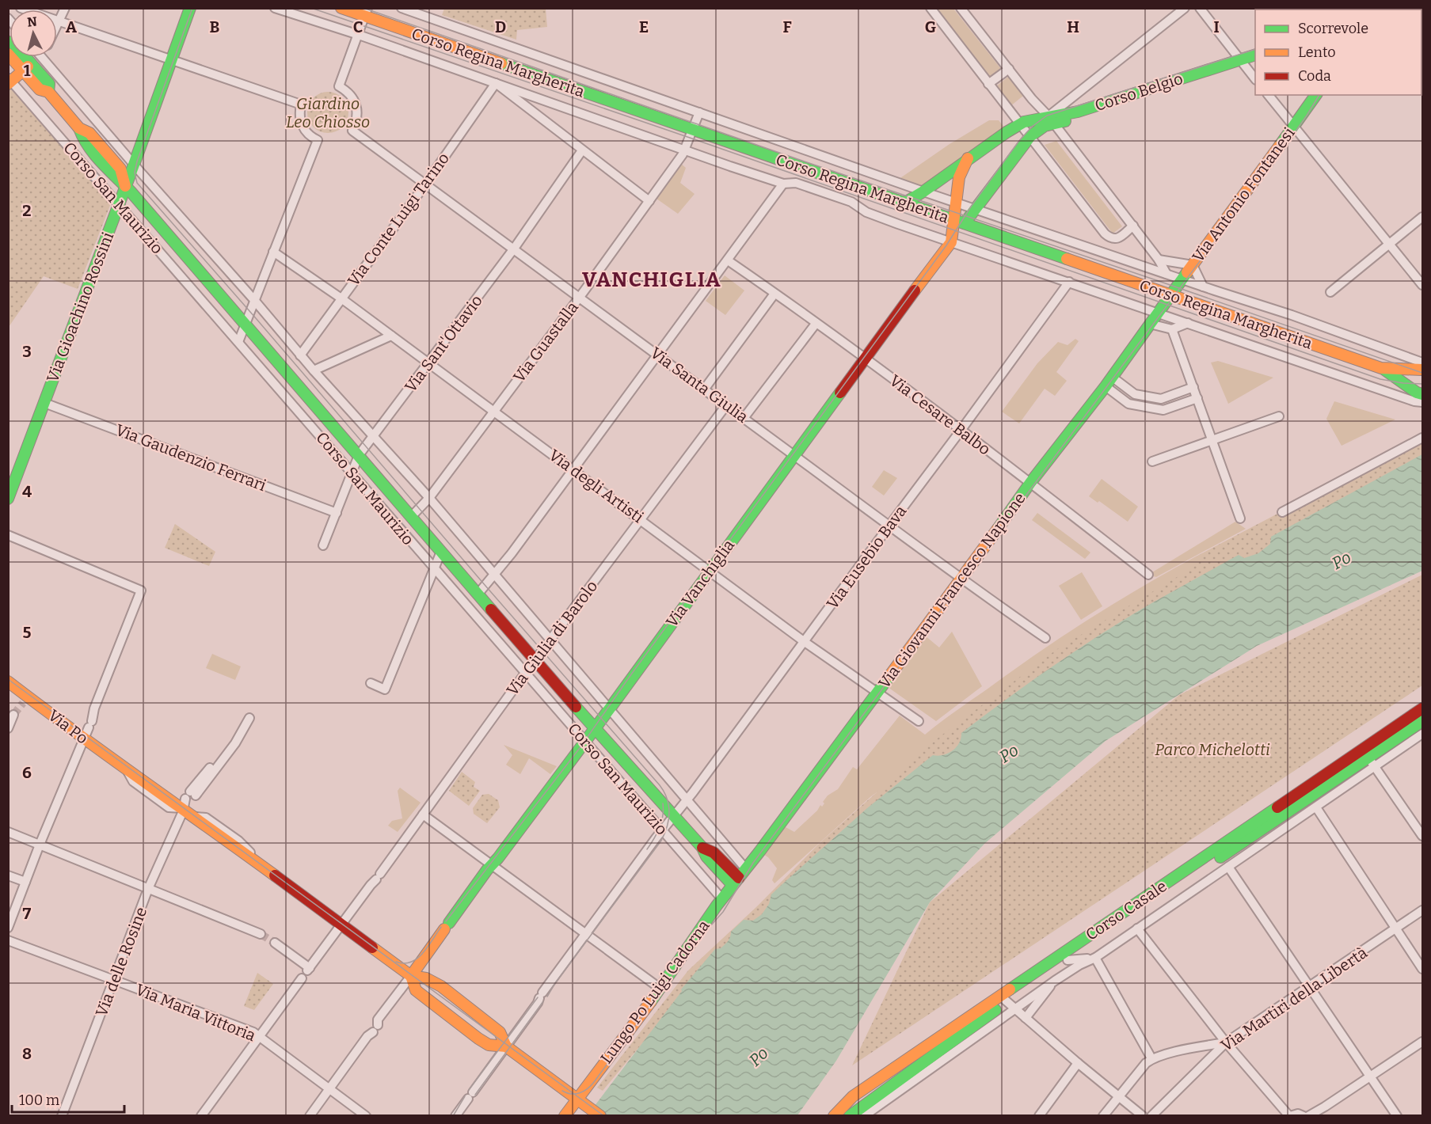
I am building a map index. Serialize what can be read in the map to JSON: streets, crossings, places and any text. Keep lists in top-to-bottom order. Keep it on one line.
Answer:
{"streets":{"main road":["Corso Regina Margherita","Corso Belgio","Via Antonio Fontanesi","Corso San Maurizio","Via Gioachino Rossini","Via Vanchiglia","Via Giovanni Francesco Napione","Via Po","Corso Casale","Lungo Po Luigi Cadorna"],"street":["Via Conte Luigi Tarino","Via Guastalla","Via Sant'Ottavio","Via Santa Giulia","Via Cesare Balbo","Via Gaudenzio Ferrari","Via degli Artisti","Via Eusebio Bava","Via Giulia di Barolo","Via delle Rosine","Via Martiri della Libertà","Via Maria Vittoria"]},"crossings":[["Corso Regina Margherita","Corso Belgio"],["Corso Regina Margherita","Via Antonio Fontanesi"],["Corso Regina Margherita","Via Conte Luigi Tarino"],["Corso Regina Margherita","Via Guastalla"],["Corso Regina Margherita","Via Santa Giulia"],["Corso Regina Margherita","Via Eusebio Bava"],["Corso Regina Margherita","Via Vanchiglia"],["Corso Regina Margherita","Via Giovanni Francesco Napione"],["Via Antonio Fontanesi","Via Giovanni Francesco Napione"],["Corso San Maurizio","Via Gioachino Rossini"],["Corso San Maurizio","Via Guastalla"],["Corso San Maurizio","Via Sant'Ottavio"],["Corso San Maurizio","Via Eusebio Bava"],["Corso San Maurizio","Via Vanchiglia"],["Corso San Maurizio","Via Giovanni Francesco Napione"],["Corso San Maurizio","Via Giulia di Barolo"],["Corso San Maurizio","Lungo Po Luigi Cadorna"],["Via Conte Luigi Tarino","Via Santa Giulia"],["Via Conte Luigi Tarino","Via degli Artisti"],["Via Gioachino Rossini","Via Gaudenzio Ferrari"],["Via Guastalla","Via Santa Giulia"],["Via Guastalla","Via degli Artisti"],["Via Sant'Ottavio","Via Santa Giulia"],["Via Sant'Ottavio","Via Gaudenzio Ferrari"],["Via Sant'Ottavio","Via degli Artisti"],["Via Santa Giulia","Via Eusebio Bava"],["Via Santa Giulia","Via Vanchiglia"],["Via Santa Giulia","Via Giovanni Francesco Napione"],["Via Santa Giulia","Via Giulia di Barolo"],["Via Cesare Balbo","Via Eusebio Bava"],["Via Cesare Balbo","Via Vanchiglia"],["Via Cesare Balbo","Via Giovanni Francesco Napione"],["Via degli Artisti","Via Eusebio Bava"],["Via degli Artisti","Via Vanchiglia"],["Via degli Artisti","Via Giovanni Francesco Napione"],["Via degli Artisti","Via Giulia di Barolo"],["Via Vanchiglia","Via Po"],["Via Giovanni Francesco Napione","Lungo Po Luigi Cadorna"],["Via Giulia di Barolo","Via Po"],["Via Giulia di Barolo","Via Maria Vittoria"],["Via Po","Via delle Rosine"],["Via delle Rosine","Via Maria Vittoria"]],"districts":["VANCHIGLIA"],"water":["Po"],"parks":["Giardino Leo Chiosso","Parco Michelotti"],"legend":["Scorrevole","Lento","Coda"],"scale_bar":"100 m","north":"top","grid":{"columns":["A","B","C","D","E","F","G","H","I"],"rows":["1","2","3","4","5","6","7","8"]}}
